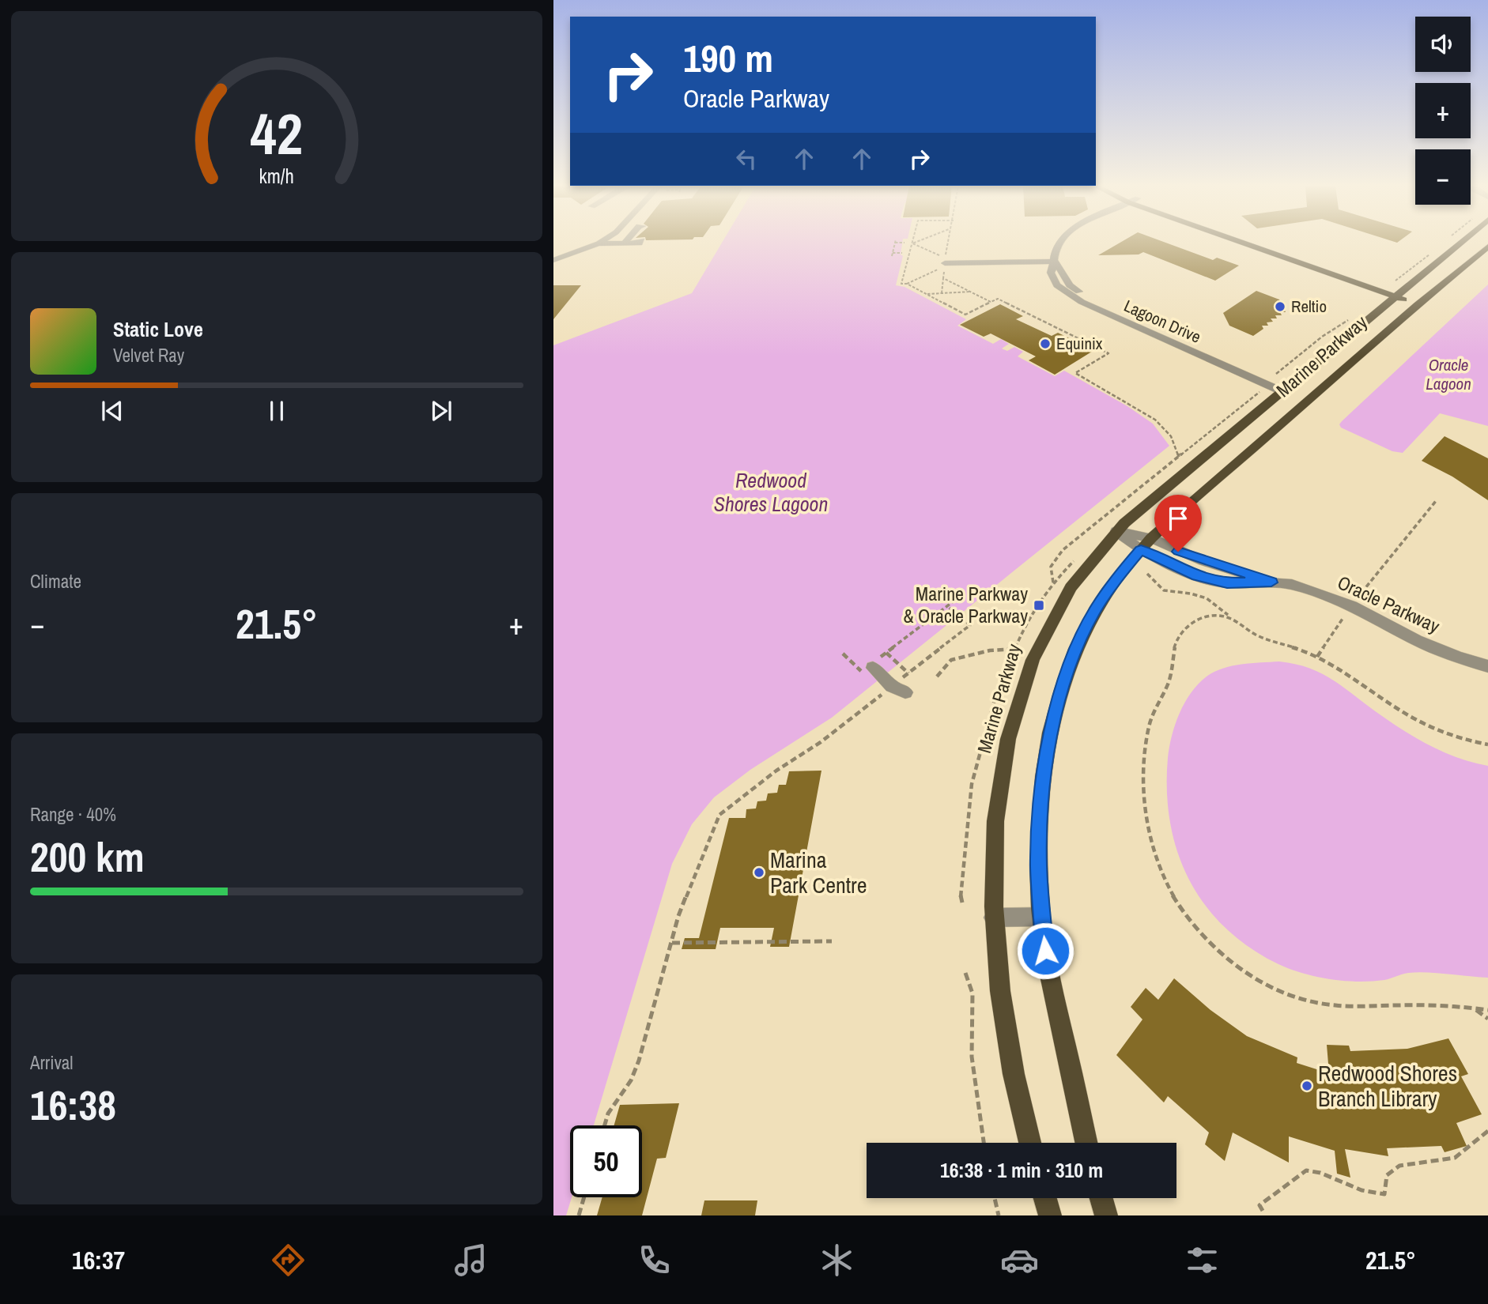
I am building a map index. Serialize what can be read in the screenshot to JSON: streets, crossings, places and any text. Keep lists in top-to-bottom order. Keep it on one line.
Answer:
{"streets":{"main road":["Marine Parkway"],"street":["Lagoon Drive","Oracle Parkway"]},"crossings":[["Lagoon Drive","Marine Parkway"],["Marine Parkway","Oracle Parkway"]],"water":["Oracle Lagoon","Redwood Shores Lagoon"],"places":{"other":["Reltio","Equinix","Marina Park Centre","Redwood Shores Branch Library"],"transit":["Marine Parkway & Oracle Parkway"]},"page":{"map_buttons":["+","−"],"turn":["190 m","Oracle Parkway"],"song":["Static Love","Velvet Ray"],"tile":["Climate",["Range · 40%","200 km"],["Arrival","16:38"]],"heat":["−","21.5°","+"],"limit":"50","trip":"16:38 · 1 min · 310 m","tabs":["16:37","21.5°"],"gauge":["42","km/h"]}}
